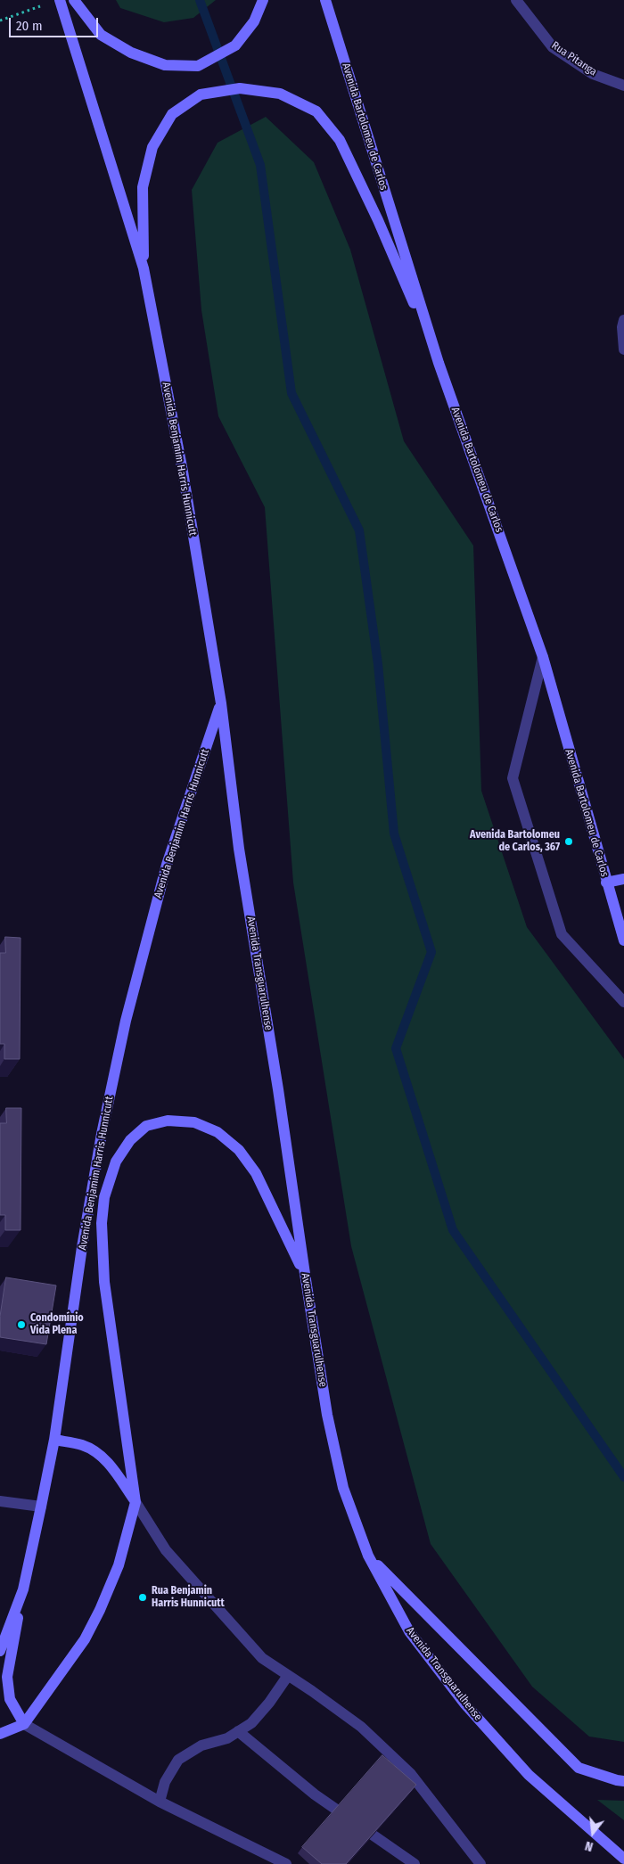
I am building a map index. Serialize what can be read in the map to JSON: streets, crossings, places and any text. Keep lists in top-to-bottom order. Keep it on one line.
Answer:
{"streets":{"main road":["Avenida Bartolomeu de Carlos","Avenida Benjamim Harris Hunnicutt","Avenida Transguarulhense"],"street":["Rua Pitanga"]},"crossings":[["Avenida Benjamim Harris Hunnicutt","Avenida Transguarulhense"]],"places":["Avenida Bartolomeu de Carlos, 367","Condomínio Vida Plena","Rua Benjamin Harris Hunnicutt"],"scale_bar":"20 m","north":"bottom"}
